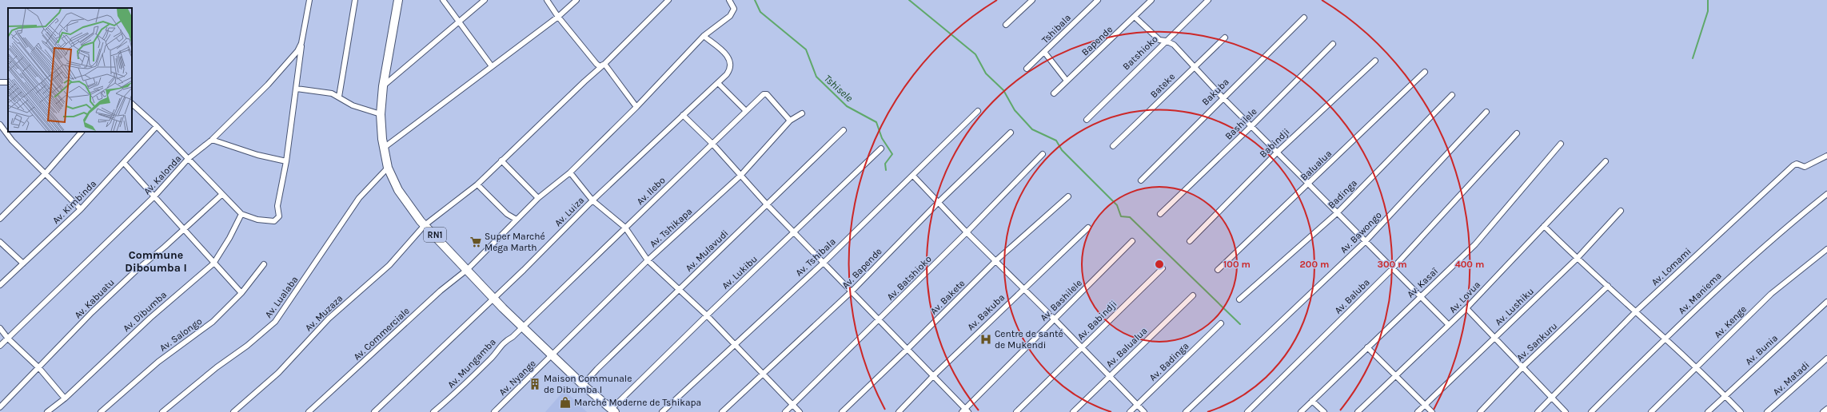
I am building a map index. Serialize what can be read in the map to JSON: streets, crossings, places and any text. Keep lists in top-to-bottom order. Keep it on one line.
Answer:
{"streets":{"highway":["RN1"],"street":["Tshibala","Bapende","Batshioko","Bateke","Bakuba","Bashilele","Babindji","Balualua","Av. Kalonda","Av. Ilebo","Badinga","Av. Kimbinda","Av. Luiza","Av. Tshikapa","Av. Bawongo","Av. Mulavudi","Av. Tshibala","Av. Lomami","Av. Bapende","Av. Lukibu","Av. Batshioko","Av. Kasaï","Av. Maniema","Av. Baluba","Av. Lualaba","Av. Bakete","Av. Lovua","Av. Kabuatu","Av. Bashilele","Av. Lushiku","Av. Dibumba","Av. Bakuba","Av. Muzaza","Av. Babindji","Av. Kenge","Av. Commerciale","Av. Salongo","Av. Sankuru","Av. Balualua","Av. Bunia","Av. Badinga","Av. Mungamba","Av. Nyange","Av. Matadi"]},"crossings":[["Av. Ilebo","Av. Tshikapa"],["Av. Ilebo","RN1"],["Av. Ilebo","Av. Mungamba"],["Av. Luiza","RN1"],["Av. Luiza","Av. Commerciale"],["Av. Tshikapa","RN1"],["Av. Tshikapa","Av. Nyange"],["RN1","Av. Mulavudi"],["RN1","Av. Lukibu"],["RN1","Av. Lualaba"],["RN1","Av. Muzaza"],["RN1","Av. Commerciale"],["RN1","Av. Mungamba"],["RN1","Av. Nyange"]],"districts":["Commune Diboumba I"],"water":["Tshisele"],"places":{"supermarket":["Super Marché Mega Marth"],"hospital":["Centre de santé de Mukendi"],"building":["Maison Communale de Dibumba I"],"shop":["Marché Moderne de Tshikapa"]},"rings":["100 m","200 m","300 m","400 m"]}
